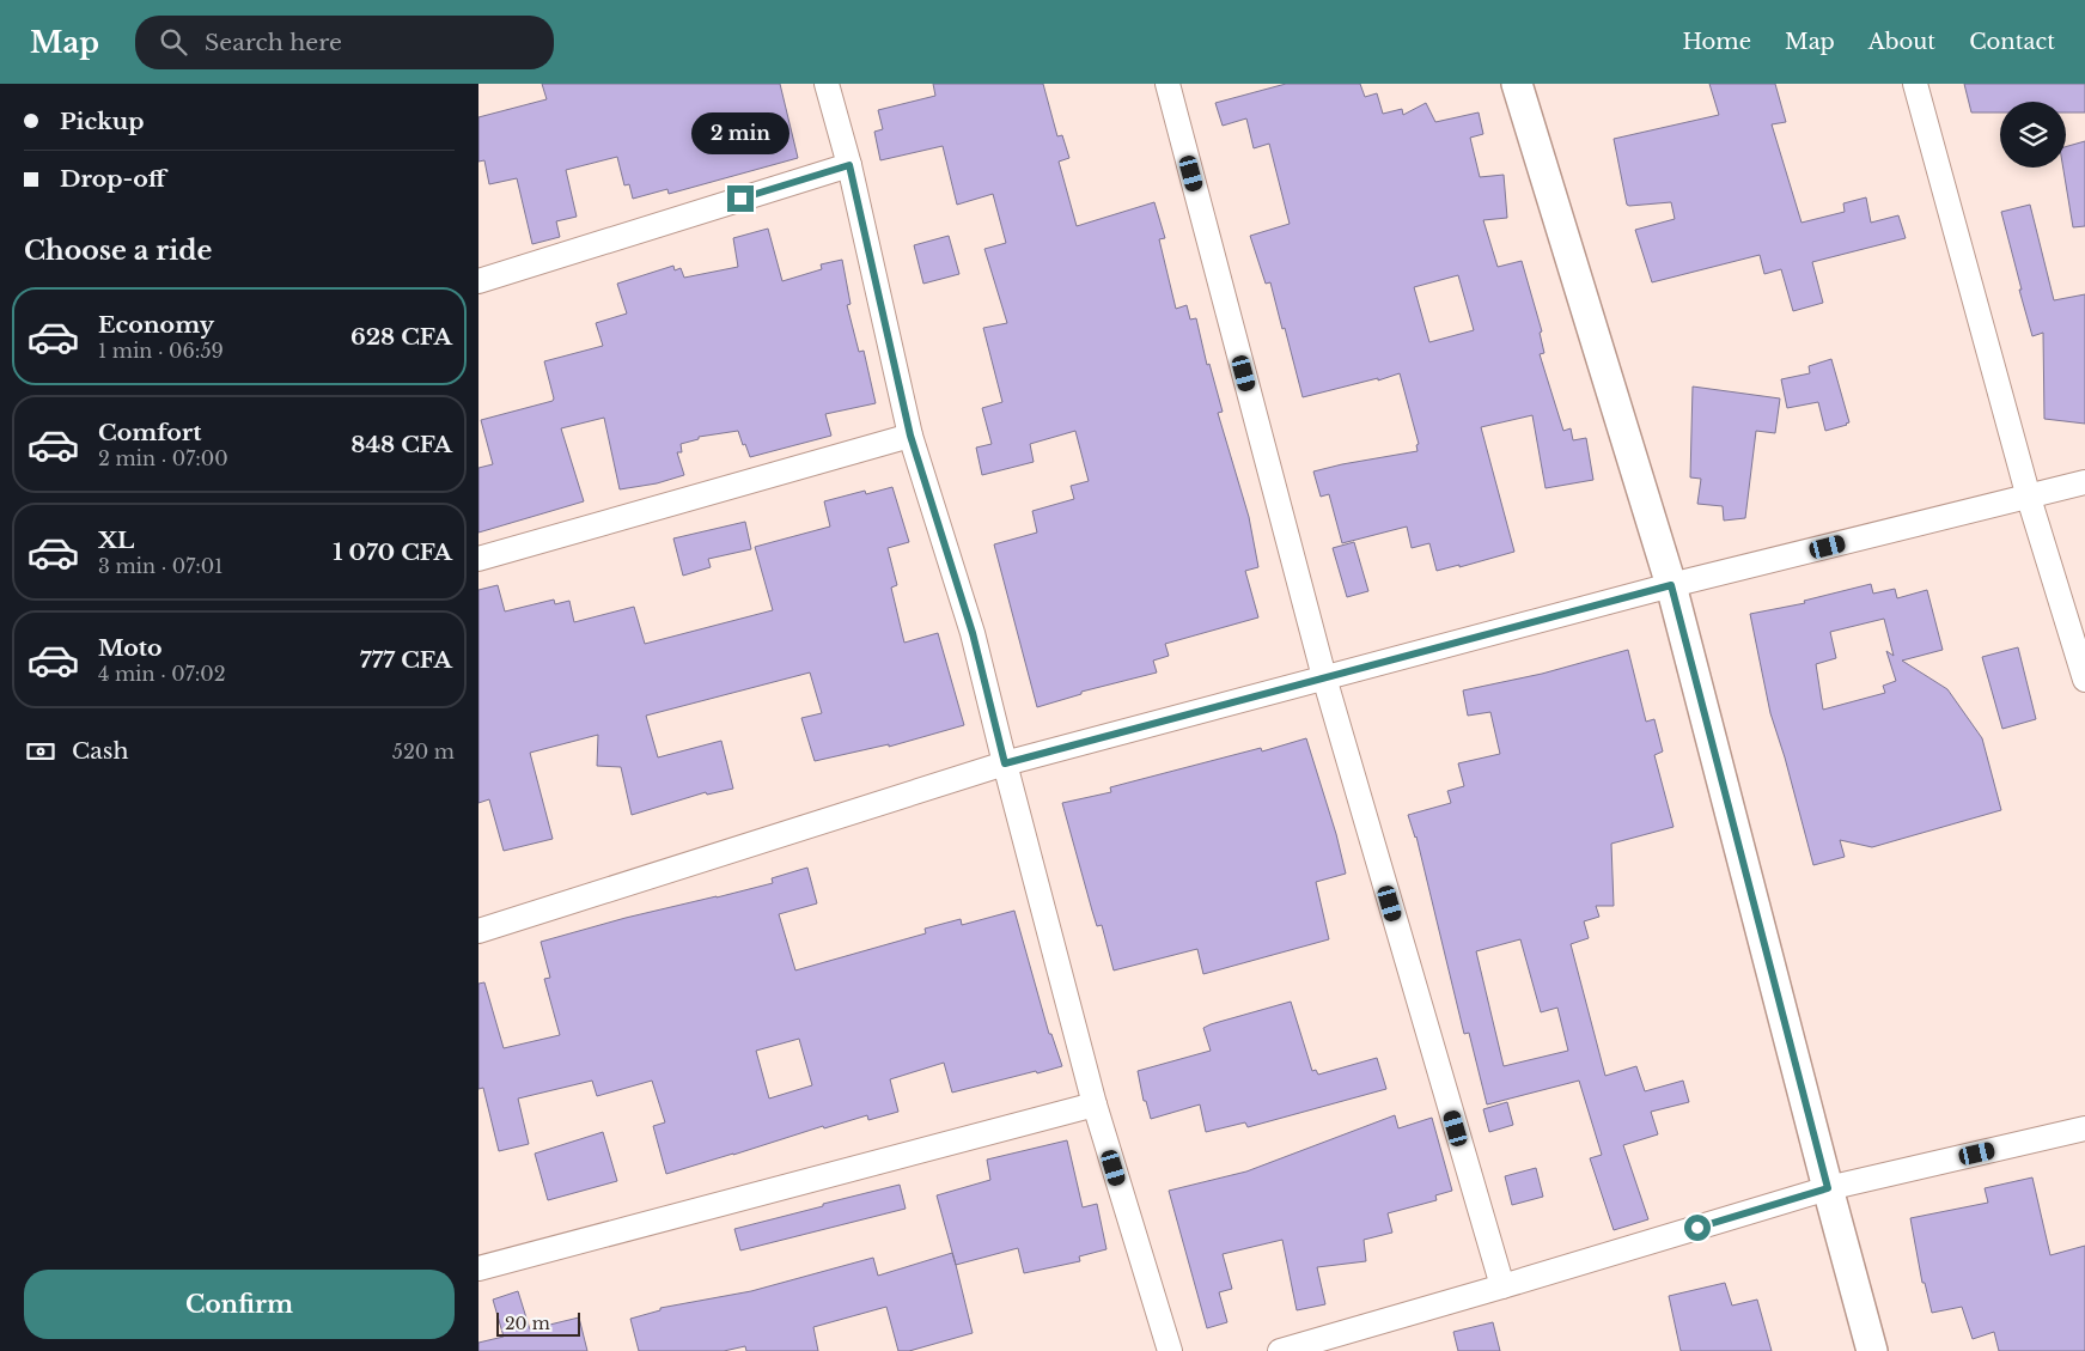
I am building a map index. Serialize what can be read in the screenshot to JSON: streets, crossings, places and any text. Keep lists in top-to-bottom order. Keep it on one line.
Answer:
{"scale_bar":"20 m","page":{"header":"Map","search":"Search here","nav":["Home","Map","About","Contact"],"banner":["Pickup","Drop-off"],"bubble":"2 min","heading":"Choose a ride","list":[{"name":"Economy","note":"1 min · 06:59","value":"628 CFA"},{"name":"Comfort","note":"2 min · 07:00","value":"848 CFA"},{"name":"XL","note":"3 min · 07:01","value":"1 070 CFA"},{"name":"Moto","note":"4 min · 07:02","value":"777 CFA"}],"pay":["Cash","520 m"],"buttons":"Confirm","scale":"20 m"}}
